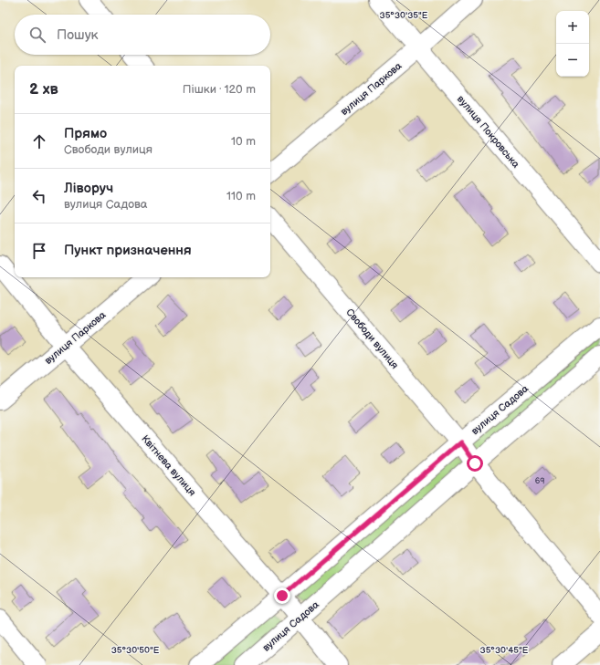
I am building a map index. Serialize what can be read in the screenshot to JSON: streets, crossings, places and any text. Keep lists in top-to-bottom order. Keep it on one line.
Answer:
{"streets":{"street":["вулиця Паркова","вулиця Покровська","Свободи вулиця","вулиця Садова","Квітнева вулиця"]},"crossings":[["вулиця Паркова","вулиця Покровська"],["вулиця Паркова","Квітнева вулиця"],["Свободи вулиця","вулиця Садова"],["вулиця Садова","Квітнева вулиця"]],"house_numbers":["69"],"page":{"map_buttons":["+","−"],"search":"Пошук","heading":["2 хв","Пішки · 120 m"],"list":[["Прямо","Свободи вулиця","10 m"],["Ліворуч","вулиця Садова","110 m"],"Пункт призначення"]},"coordinates":["35°30'35\"E","35°30'50\"E","35°30'45\"E"]}
